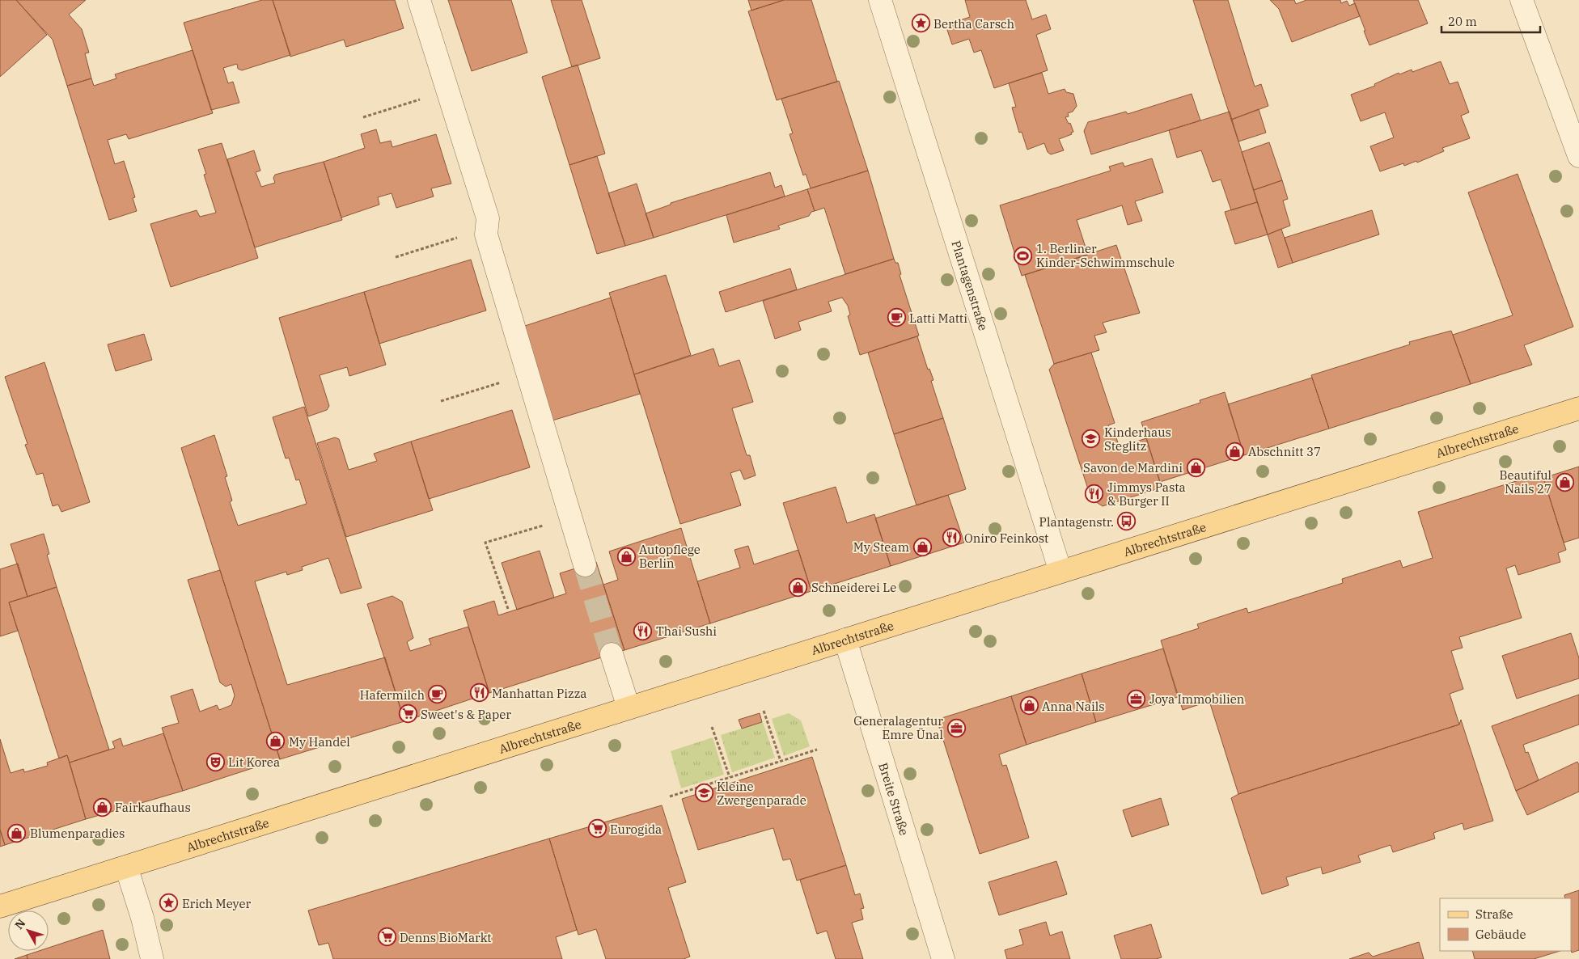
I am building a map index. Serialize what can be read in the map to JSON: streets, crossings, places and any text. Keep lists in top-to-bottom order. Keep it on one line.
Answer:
{"streets":{"main road":["Albrechtstraße"],"street":["Plantagenstraße","Breite Straße"]},"crossings":[["Plantagenstraße","Albrechtstraße"],["Albrechtstraße","Breite Straße"]],"places":{"place":["Bertha Carsch","Erich Meyer"],"sports":["1. Berliner Kinder-Schwimmschule"],"cafe":["Latti Matti","Hafermilch"],"school or university":["Kinderhaus Steglitz","Kleine Zwergenparade"],"shop":["Abschnitt 37","Savon de Mardini","Beautiful Nails 27","My Steam","Autopflege Berlin","Schneiderei Le","Anna Nails","My Handel","Fairkaufhaus","Blumenparadies"],"restaurant":["Jimmys Pasta & Burger II","Oniro Feinkost","Thai Sushi","Manhattan Pizza"],"bus stop":["Plantagenstr."],"office":["Joya Immobilien","Generalagentur Emre Ünal"],"supermarket":["Sweet's & Paper","Eurogida","Denns BioMarkt"],"theatre":["Lit Korea"]},"legend":["Straße","Gebäude"],"scale_bar":"20 m","north":"top left"}
